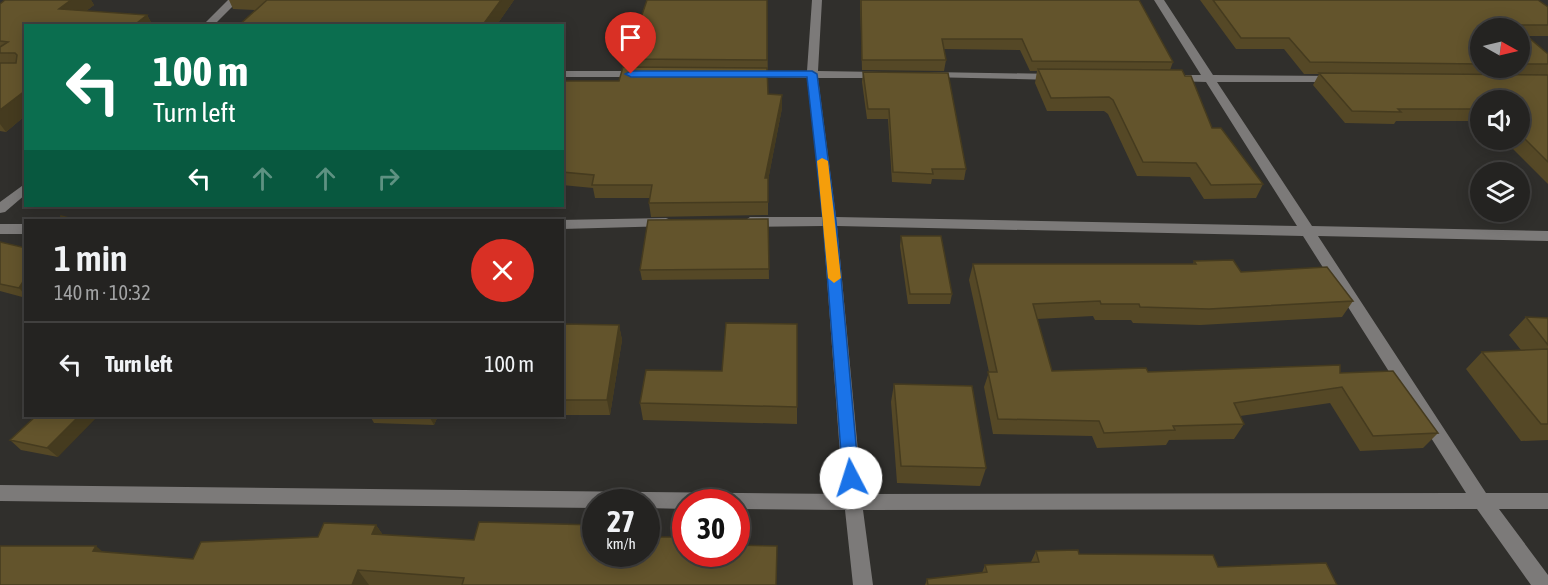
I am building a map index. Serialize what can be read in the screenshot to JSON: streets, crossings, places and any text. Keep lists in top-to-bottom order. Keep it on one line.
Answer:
{"north":"right","page":{"turn":["100 m","Turn left"],"heading":["1 min","140 m · 10:32"],"list":[{"name":"Turn left","value":"100 m"}],"speed":"27 km/h","limit":"30"}}
